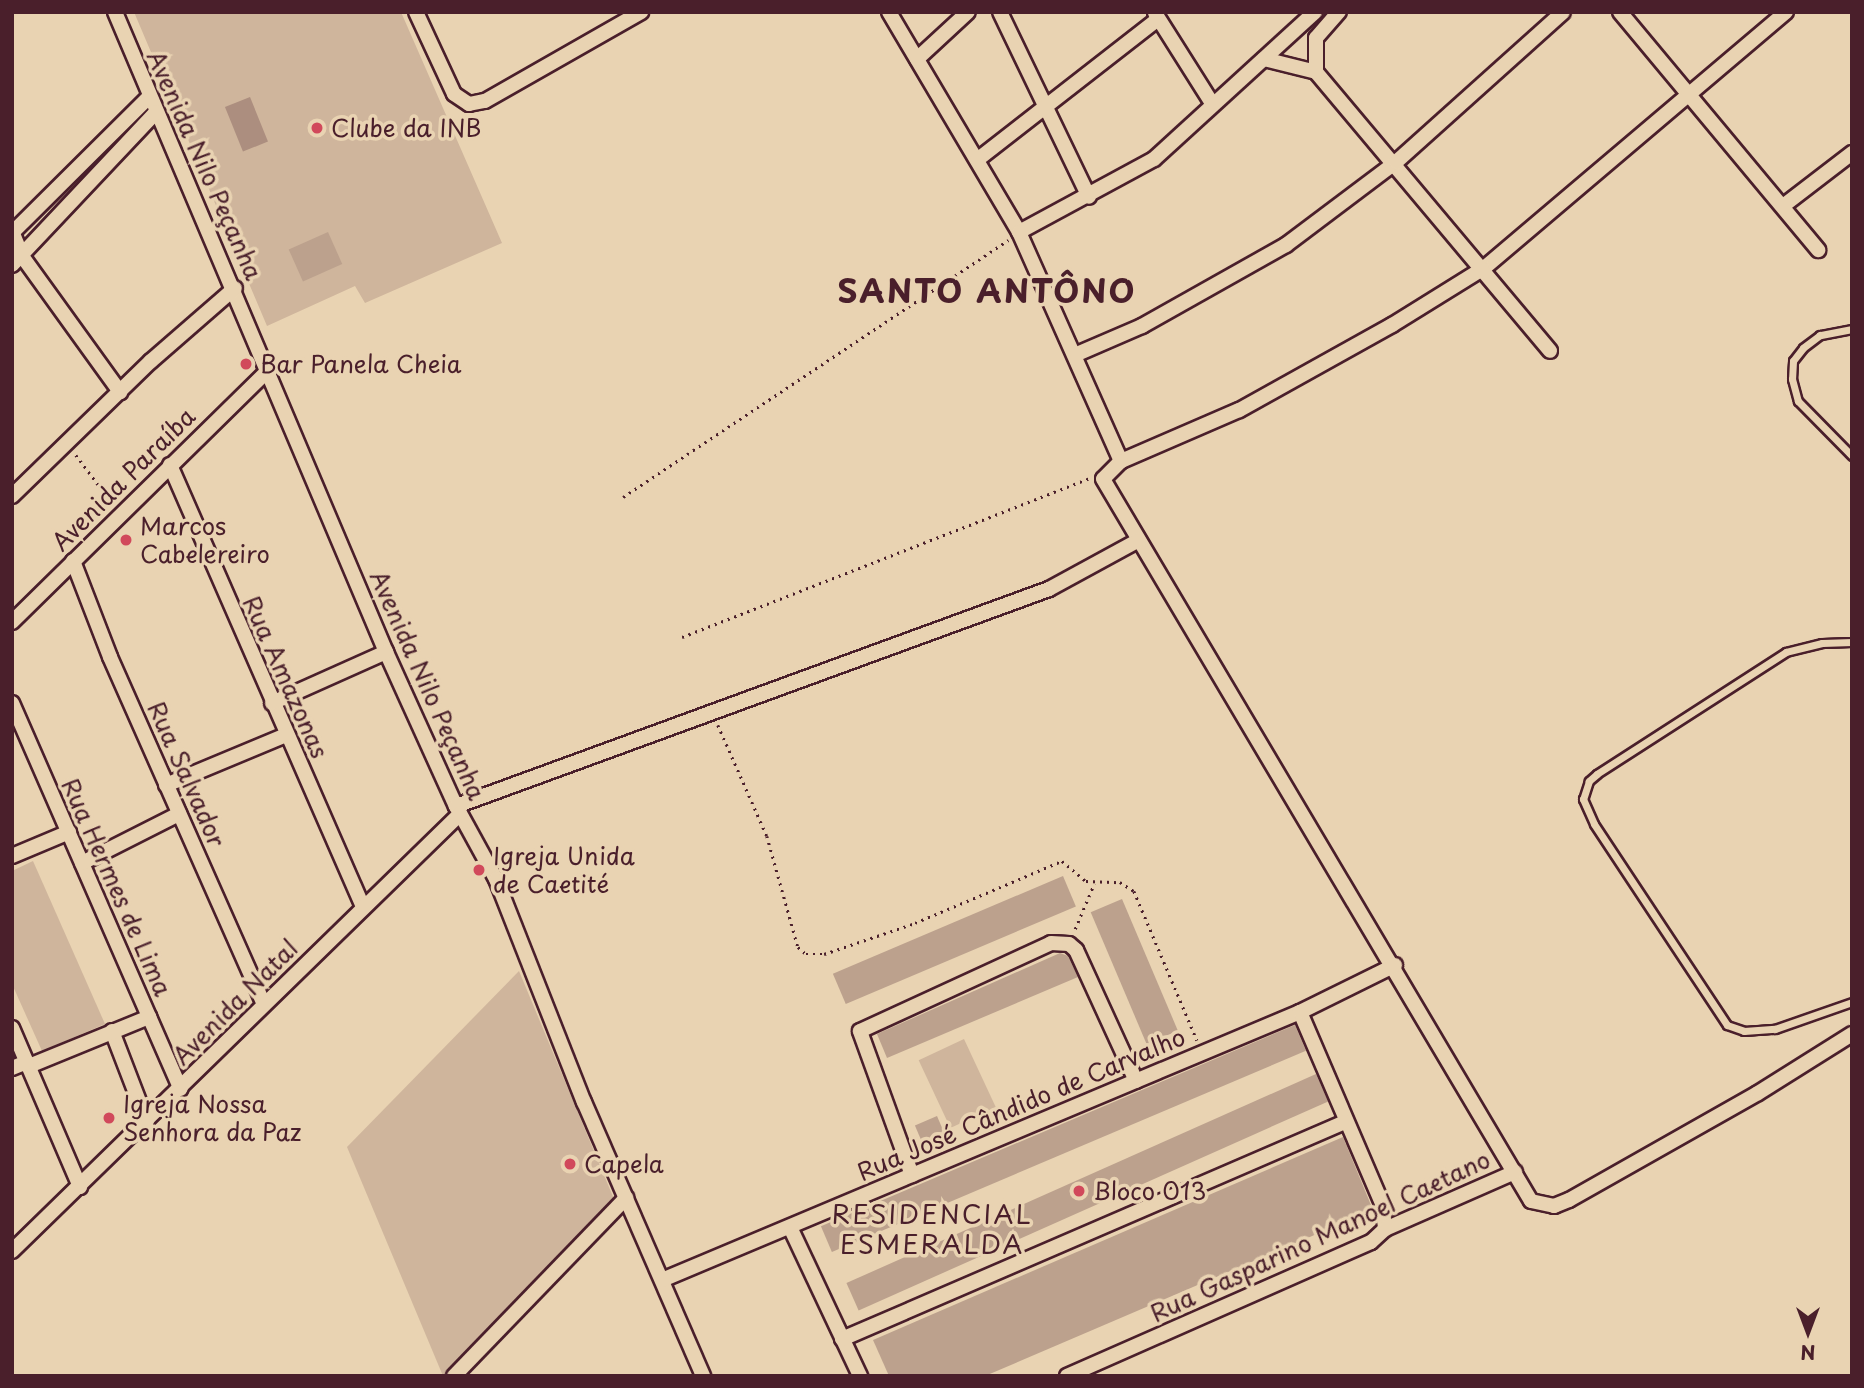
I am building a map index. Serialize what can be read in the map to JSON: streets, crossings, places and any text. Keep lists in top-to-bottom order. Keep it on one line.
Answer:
{"streets":{"street":["Avenida Nilo Peçanha","Avenida Paraíba","Rua Amazonas","Rua Salvador","Rua Hermes de Lima","Avenida Natal","Rua José Cândido de Carvalho","Rua Gasparino Manoel Caetano"]},"crossings":[["Avenida Nilo Peçanha","Avenida Paraíba"],["Avenida Nilo Peçanha","Avenida Natal"],["Avenida Nilo Peçanha","Rua José Cândido de Carvalho"],["Avenida Paraíba","Rua Amazonas"],["Avenida Paraíba","Rua Salvador"],["Rua Amazonas","Avenida Natal"],["Rua Salvador","Avenida Natal"],["Rua Hermes de Lima","Avenida Natal"]],"districts":["SANTO ANTÔNO","RESIDENCIAL ESMERALDA"],"places":["Clube da INB","Bar Panela Cheia","Marcos Cabelereiro","Igreja Unida de Caetité","Igreja Nossa Senhora da Paz","Capela","Bloco 013"],"north":"bottom"}
